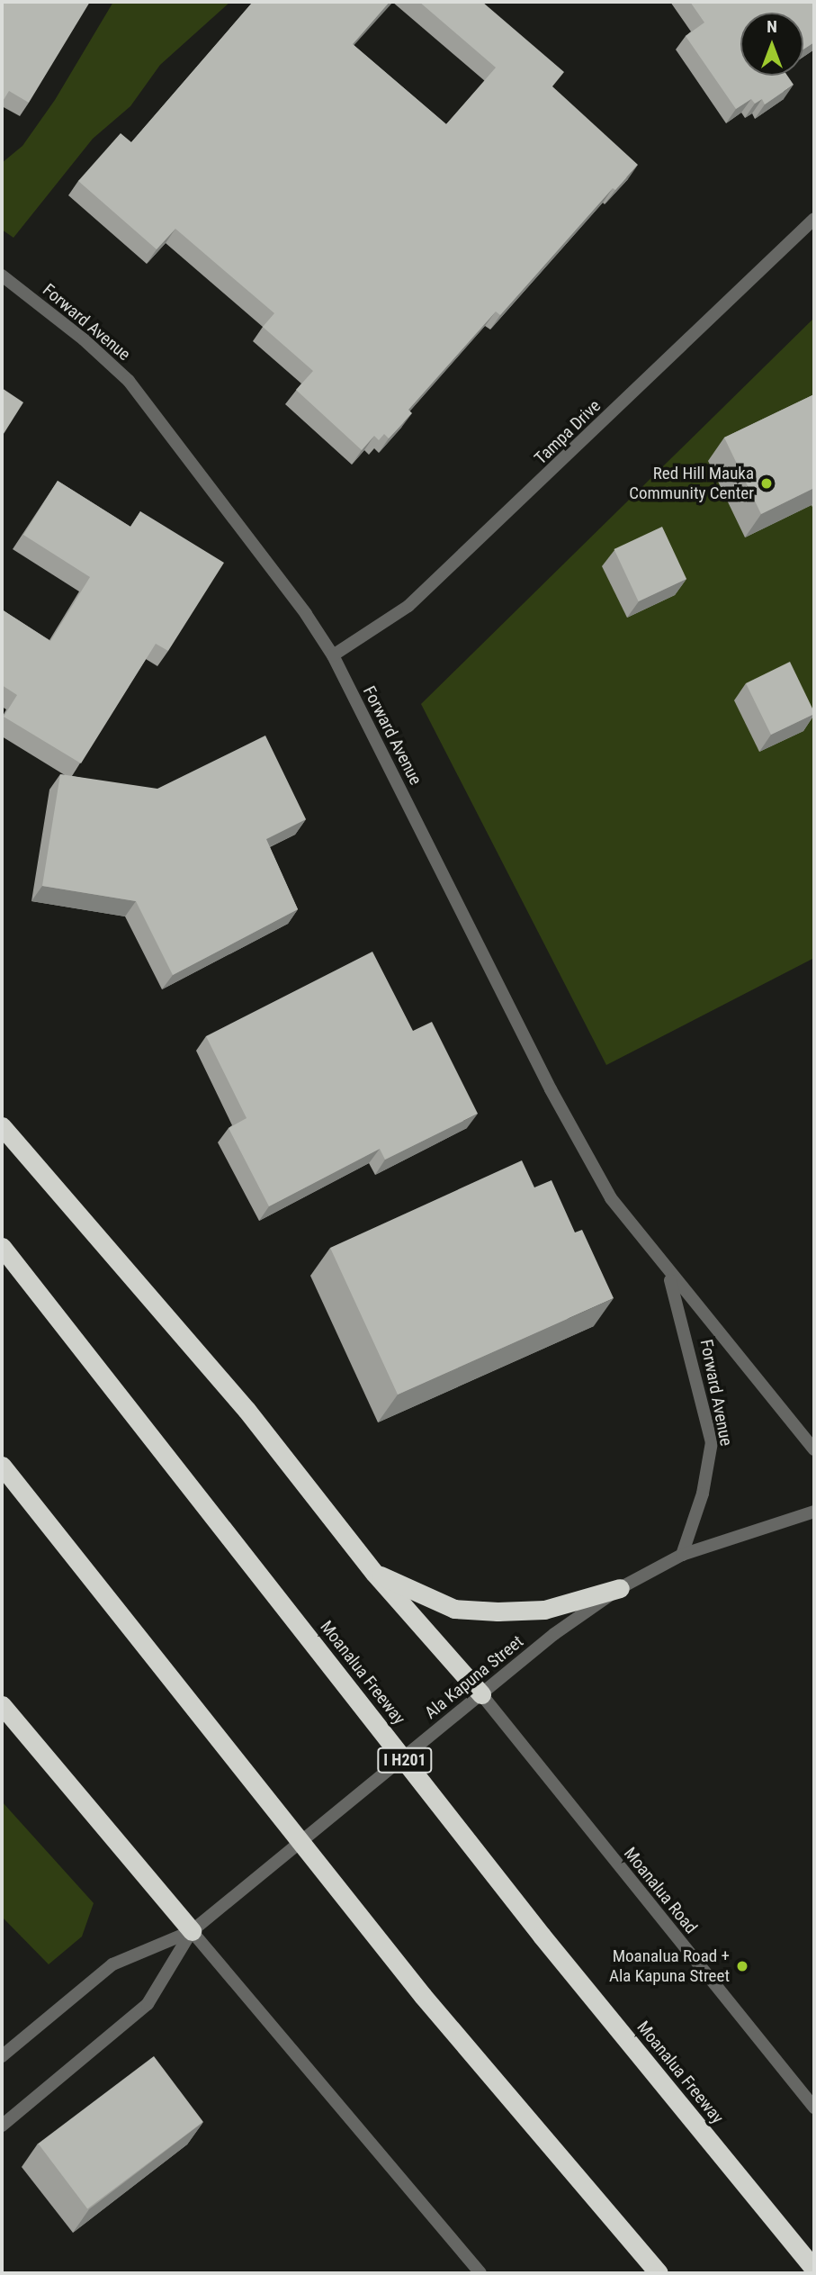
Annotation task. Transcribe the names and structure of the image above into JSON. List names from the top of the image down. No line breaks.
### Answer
{"streets":{"highway":["Moanalua Freeway","I H201"],"street":["Forward Avenue","Tampa Drive","Ala Kapuna Street","Moanalua Road"]},"crossings":[["Forward Avenue","Tampa Drive"],["Forward Avenue","Ala Kapuna Street"],["Ala Kapuna Street","Moanalua Road"]],"places":["Red Hill Mauka Community Center","Moanalua Road + Ala Kapuna Street"],"north":"top"}
